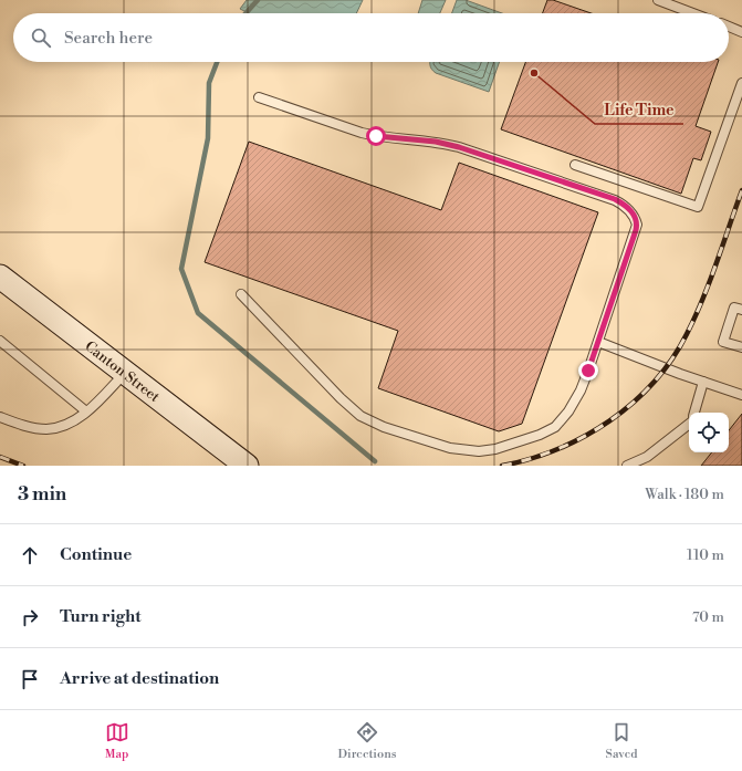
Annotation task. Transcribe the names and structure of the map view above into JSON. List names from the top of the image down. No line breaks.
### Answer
{"streets":{"main road":["Canton Street"]},"places":["Life Time"],"page":{"search":"Search here","heading":["3 min","Walk · 180 m"],"list":[["Continue","110 m"],["Turn right","70 m"],"Arrive at destination"],"nav":["Map","Directions","Saved"]}}
